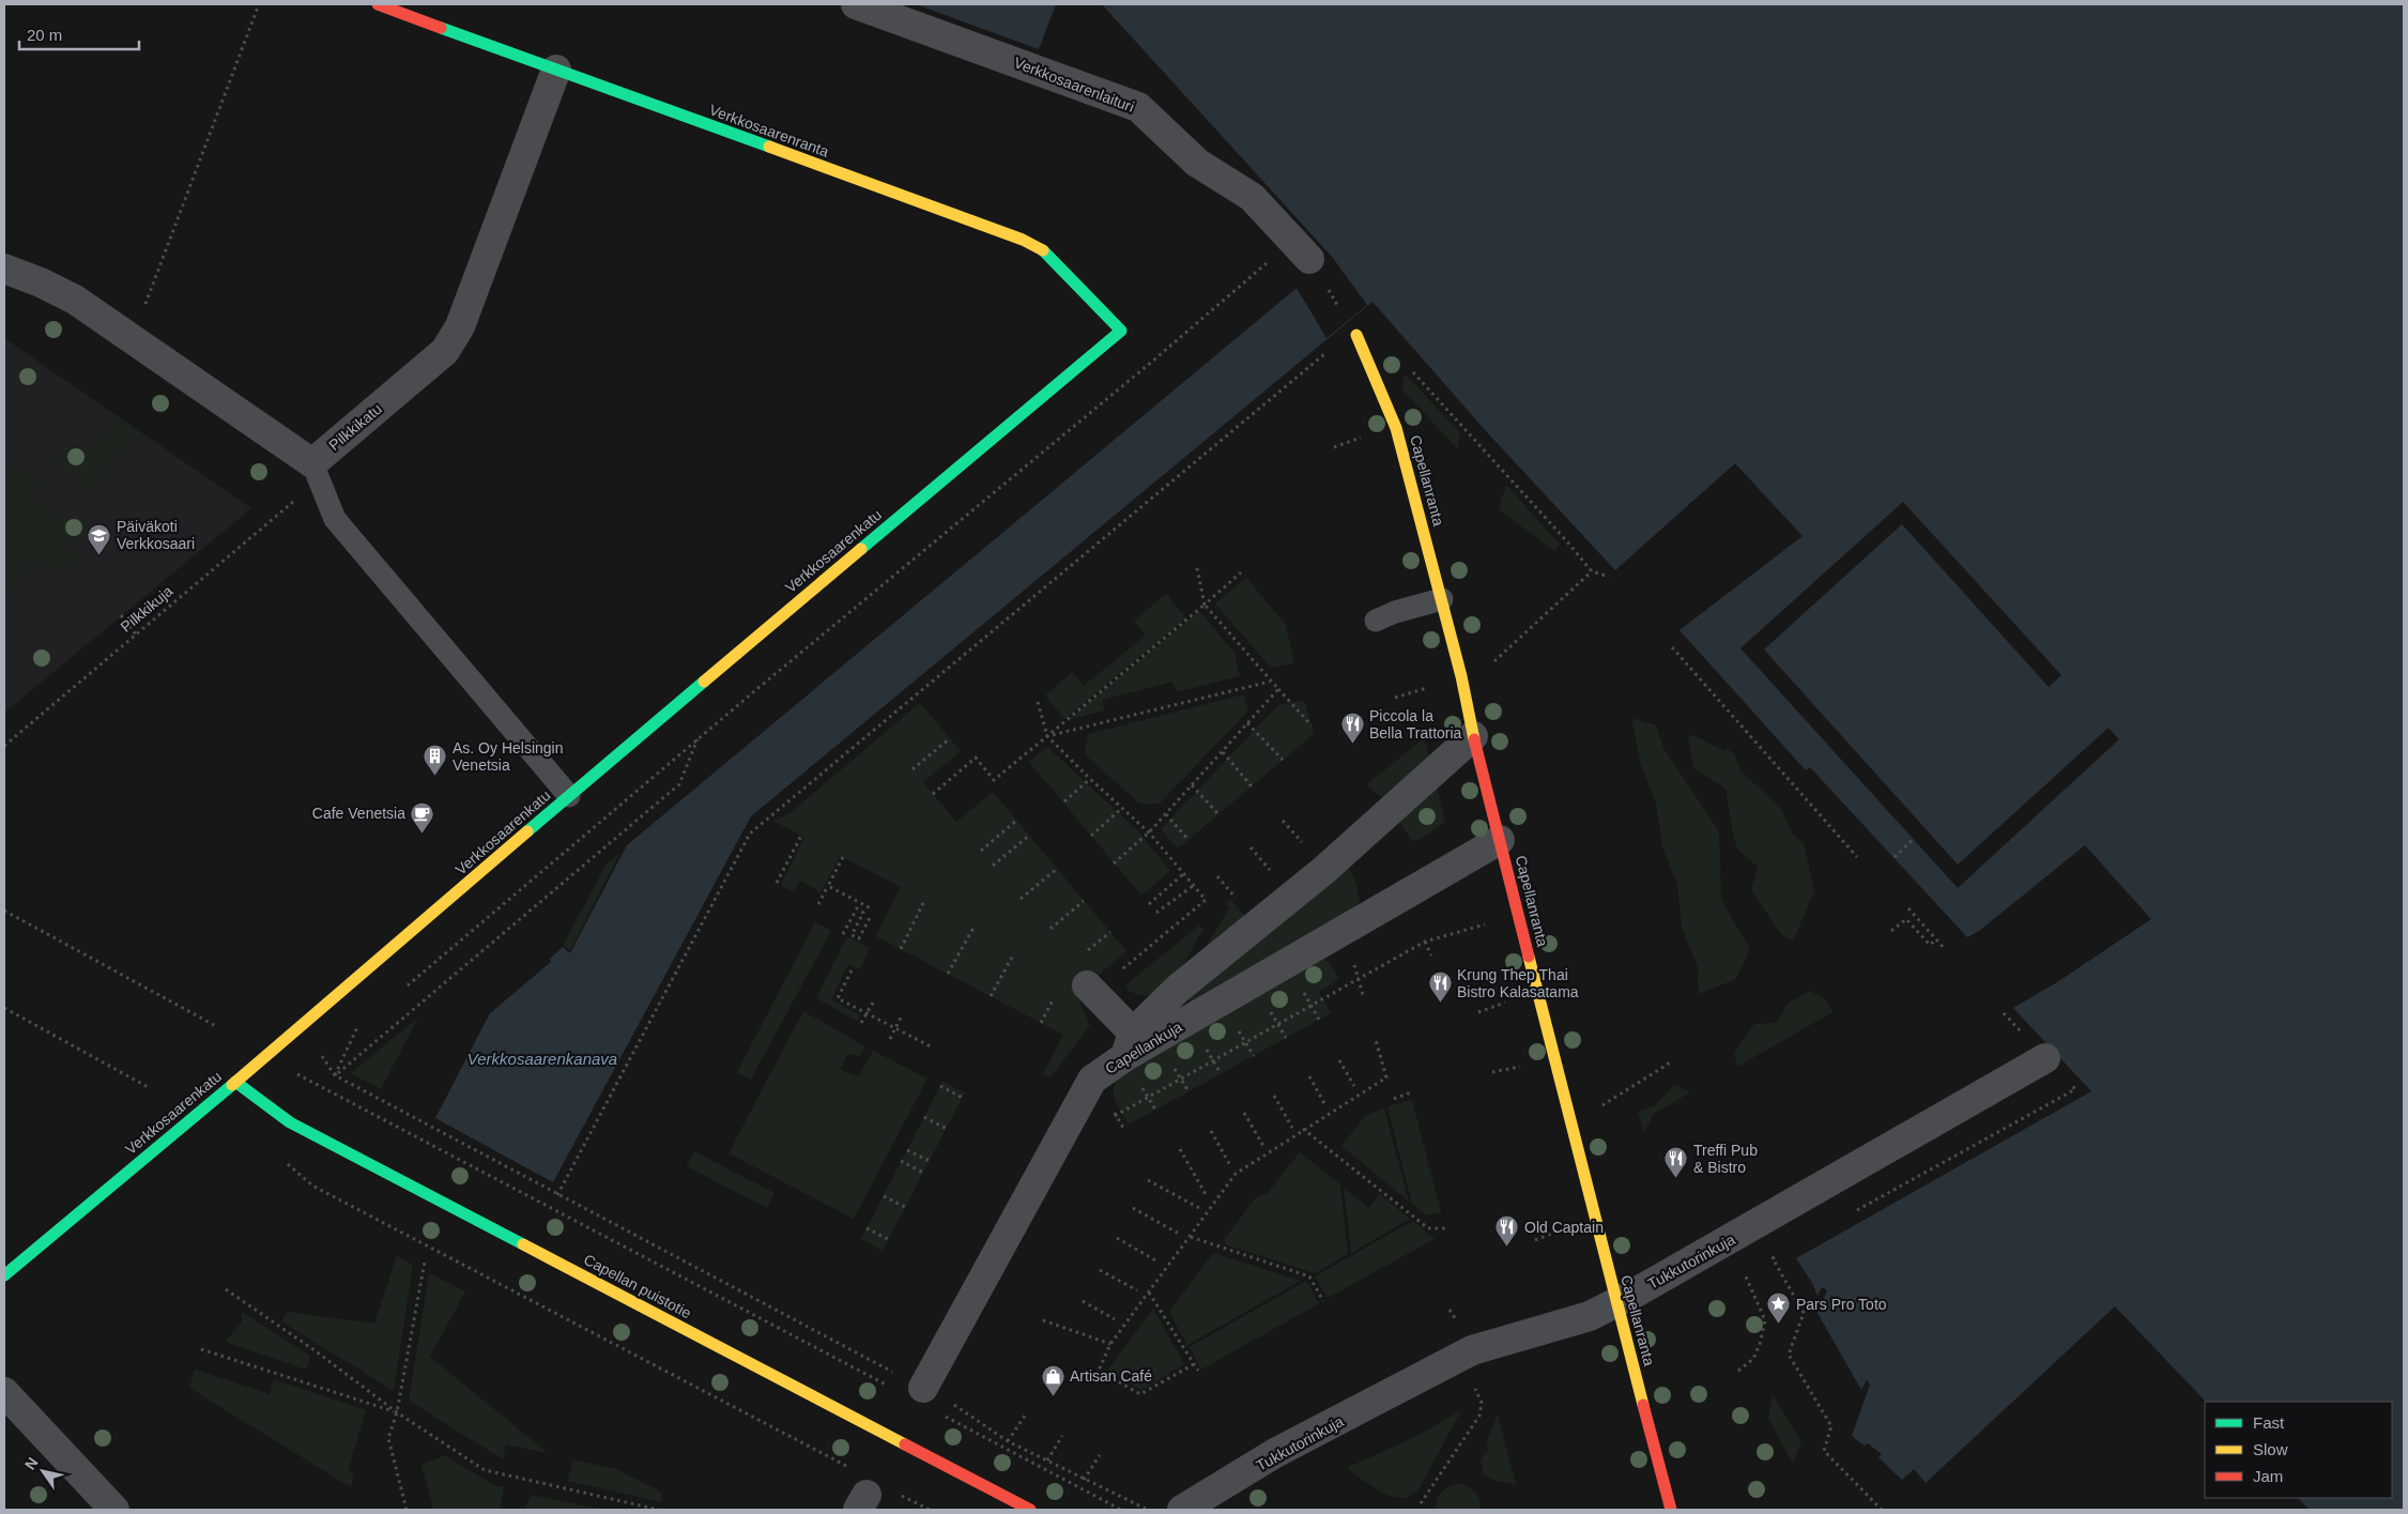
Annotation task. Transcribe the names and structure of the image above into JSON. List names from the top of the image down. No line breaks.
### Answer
{"streets":{"street":["Verkkosaarenlaituri","Verkkosaarenranta","Pilkkikatu","Capellanranta","Verkkosaarenkatu","Capellankuja","Tukkutorinkuja","Capellan puistotie"],"path":["Pilkkikuja"]},"crossings":[["Verkkosaarenranta","Pilkkikatu"],["Verkkosaarenranta","Verkkosaarenkatu"],["Capellanranta","Capellankuja"],["Capellanranta","Tukkutorinkuja"],["Verkkosaarenkatu","Capellan puistotie"]],"water":["Verkkosaarenkanava"],"places":{"school or university":["Päiväkoti Verkkosaari"],"restaurant":["Piccola la Bella Trattoria","Krung Thep Thai Bistro Kalasatama","Treffi Pub & Bistro","Old Captain"],"building":["As. Oy Helsingin Venetsia"],"cafe":["Cafe Venetsia"],"place":["Pars Pro Toto"],"shop":["Artisan Café"]},"legend":["Fast","Slow","Jam"],"scale_bar":"20 m","north":"top left"}
